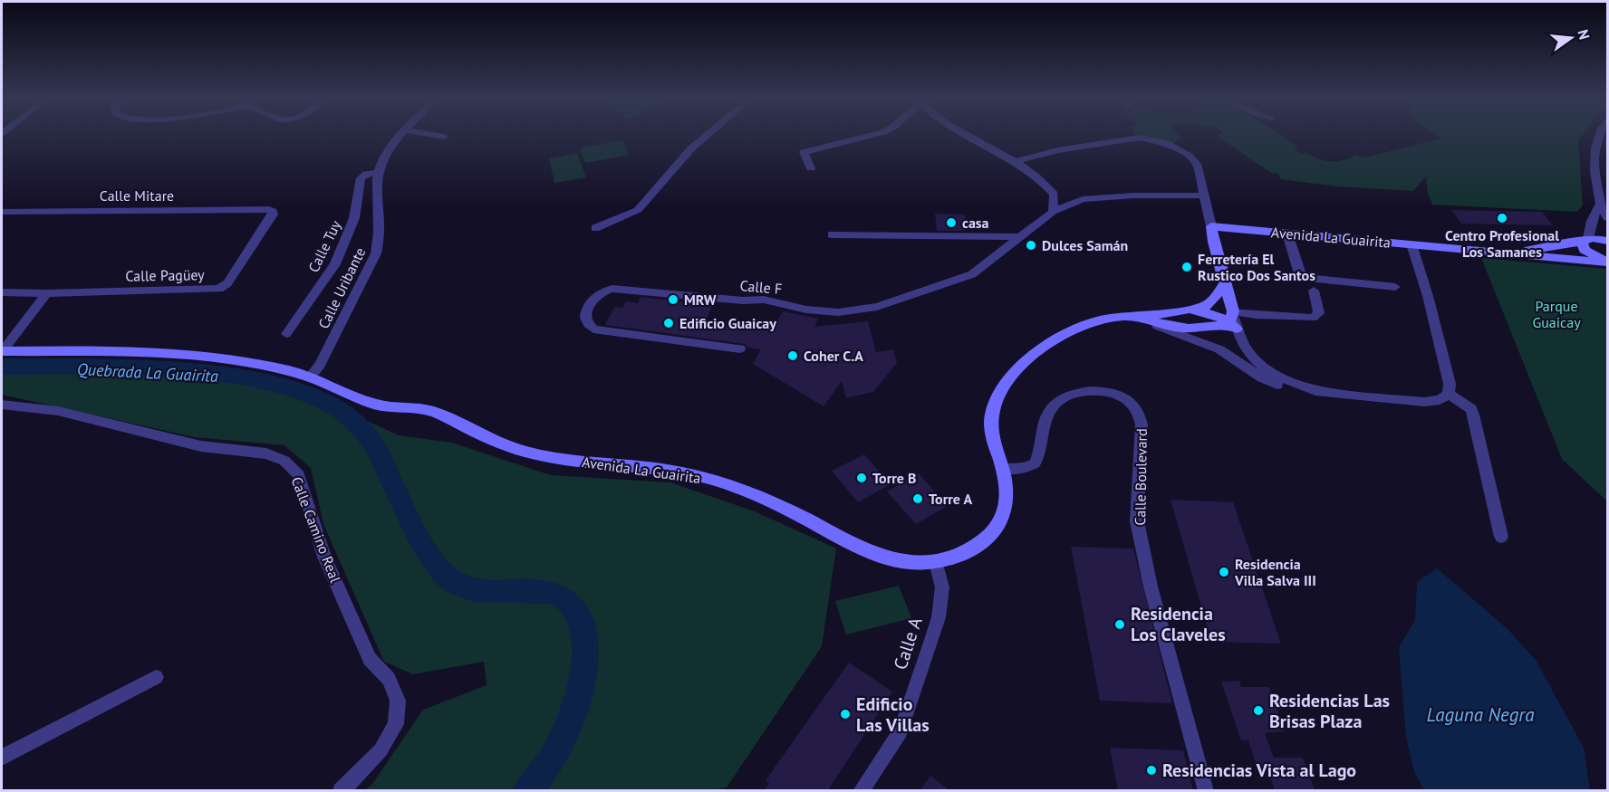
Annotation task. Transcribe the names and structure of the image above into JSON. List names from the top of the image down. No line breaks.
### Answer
{"streets":{"street":["Calle Mitare","Avenida La Guairita","Calle Tuy","Calle Pagüey","Calle F","Calle Uribante","Calle Boulevard","Calle Camino Real","Calle A"]},"crossings":[["Calle Mitare","Calle Pagüey"],["Avenida La Guairita","Calle Uribante"],["Avenida La Guairita","Calle Boulevard"],["Avenida La Guairita","Calle A"],["Calle Tuy","Calle Uribante"]],"water":["Quebrada La Guairita","Laguna Negra"],"parks":["Parque Guaicay"],"places":["Centro Profesional Los Samanes","casa","Dulces Samán","Ferretería El Rustico Dos Santos","MRW","Edificio Guaicay","Coher C.A","Torre B","Torre A","Residencia Villa Salva III","Residencia Los Claveles","Residencias Las Brisas Plaza","Edificio Las Villas","Residencias Vista al Lago"],"north":"right"}
